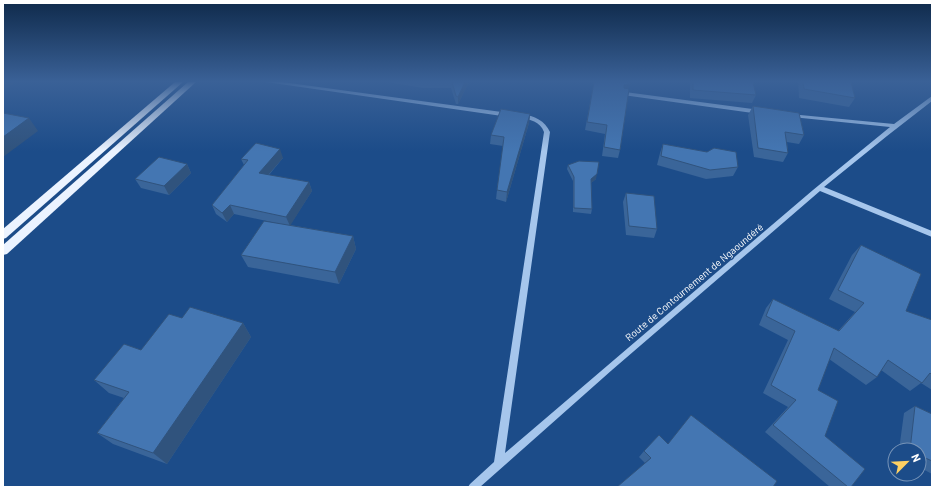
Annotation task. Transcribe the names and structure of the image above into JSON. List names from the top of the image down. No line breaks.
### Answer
{"streets":{"street":["Route de Contournement de Ngaoundéré"]},"north":"top right"}
